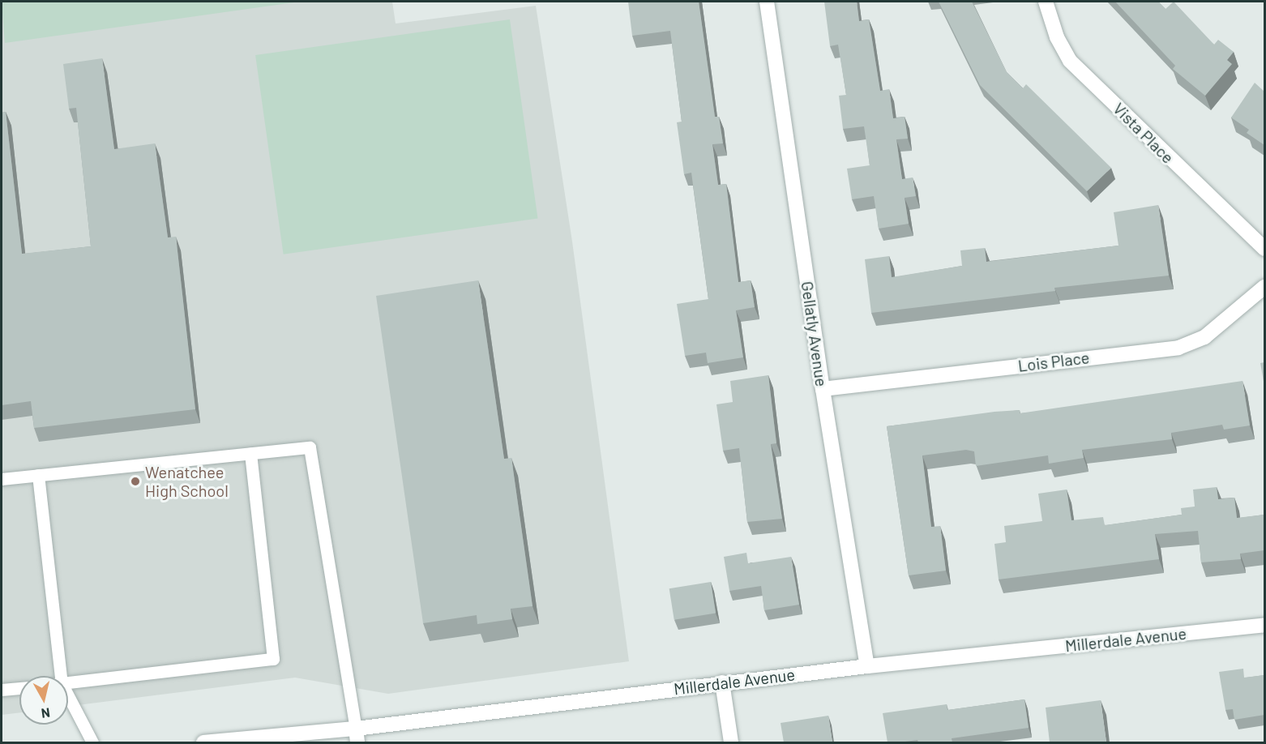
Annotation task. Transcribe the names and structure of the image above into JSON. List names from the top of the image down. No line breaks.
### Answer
{"streets":{"street":["Vista Place","Gellatly Avenue","Lois Place","Millerdale Avenue"]},"crossings":[["Gellatly Avenue","Lois Place"],["Gellatly Avenue","Millerdale Avenue"]],"places":["Wenatchee High School"],"north":"bottom"}
